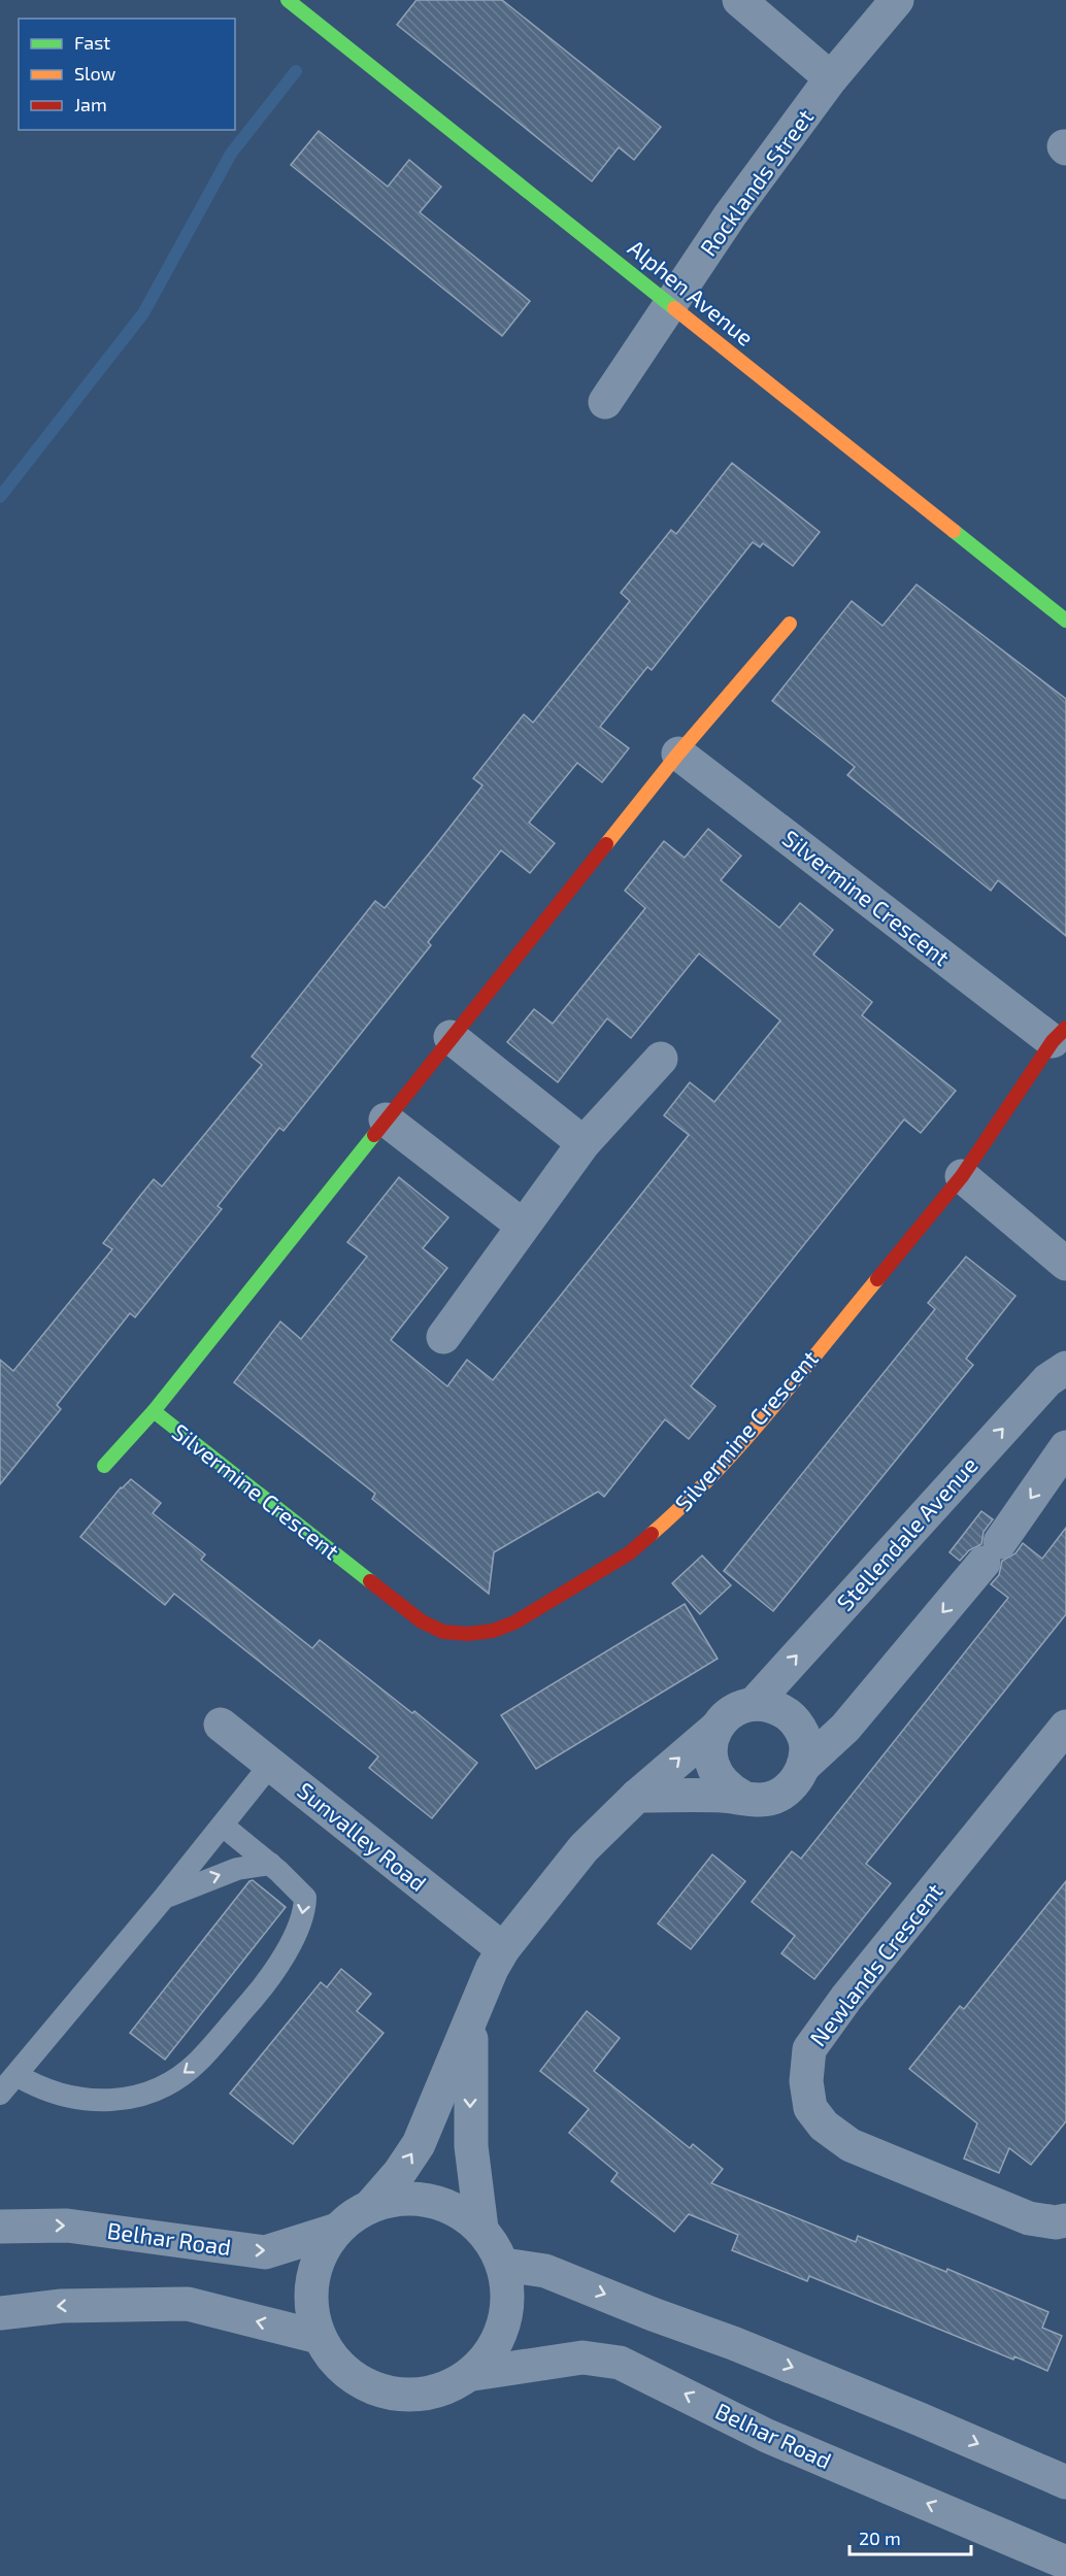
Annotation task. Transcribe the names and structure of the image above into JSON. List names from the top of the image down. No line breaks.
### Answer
{"streets":{"street":["Rocklands Street","Alphen Avenue","Silvermine Crescent","Stellendale Avenue","Sunvalley Road","Newlands Crescent","Belhar Road"]},"crossings":[["Rocklands Street","Alphen Avenue"]],"legend":["Fast","Slow","Jam"],"scale_bar":"20 m"}
